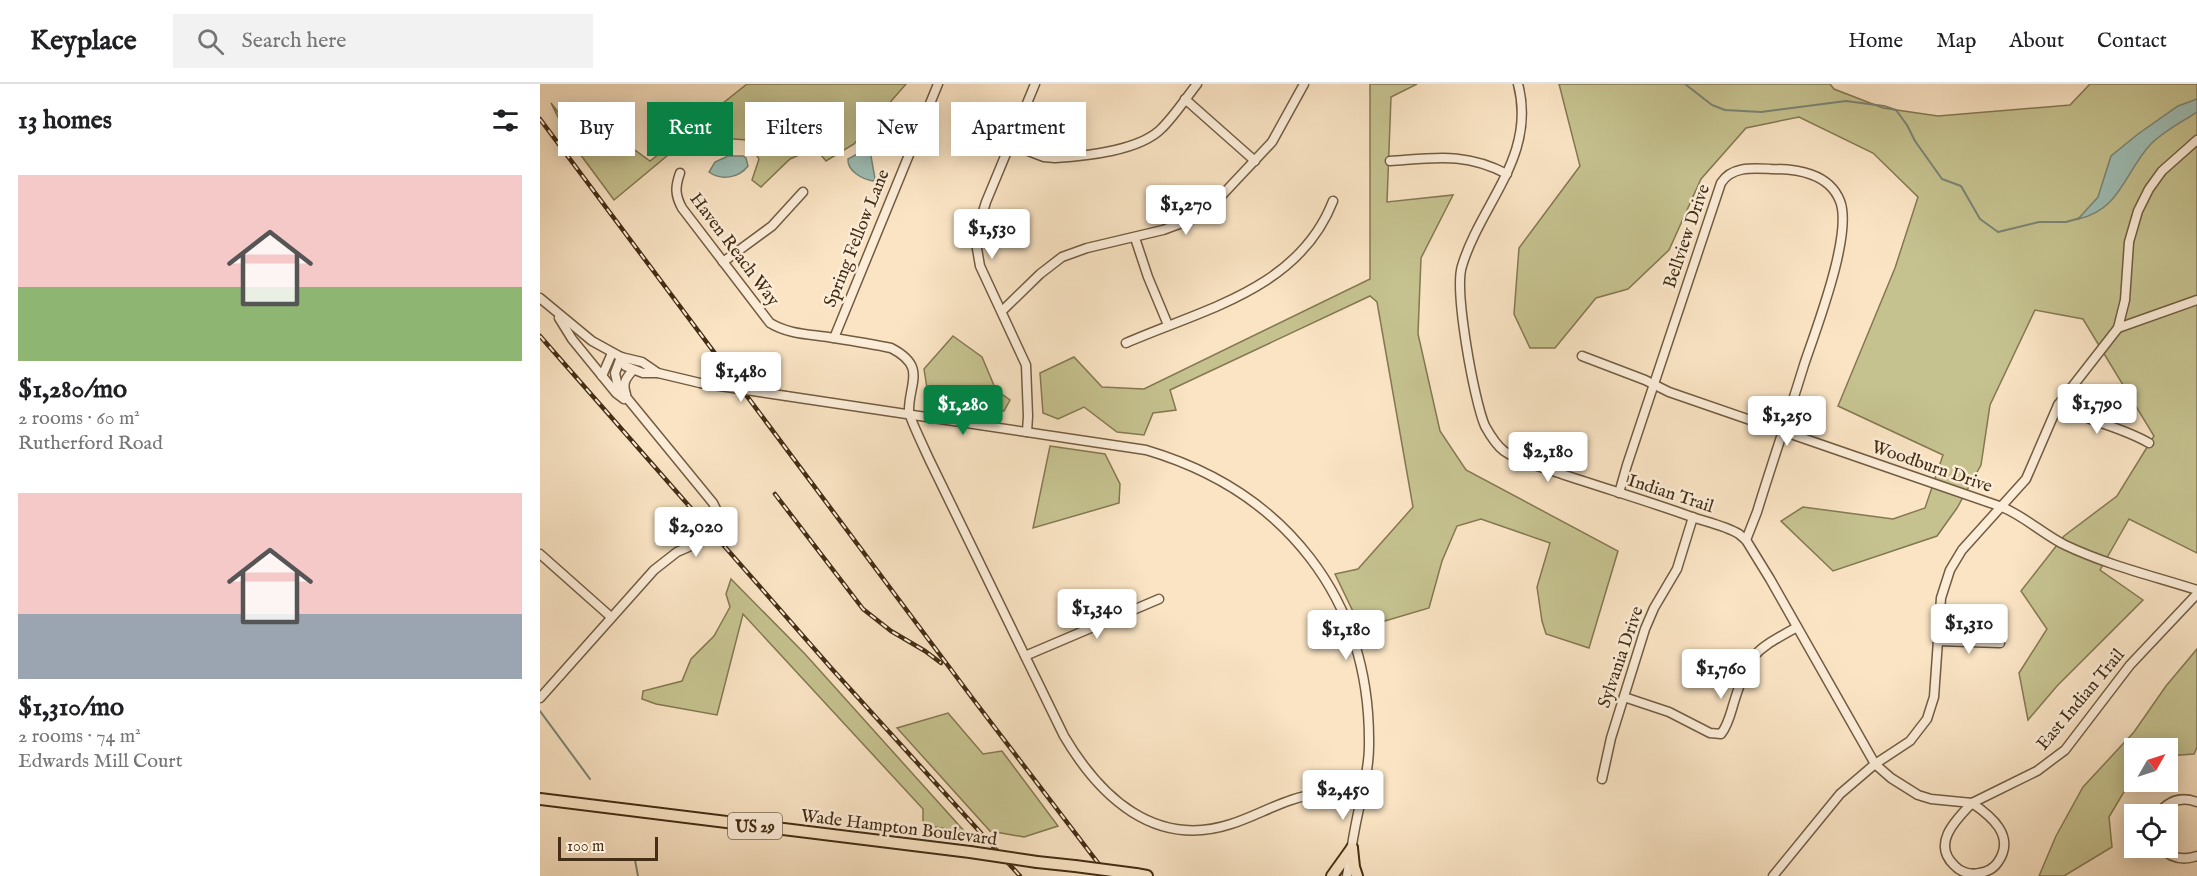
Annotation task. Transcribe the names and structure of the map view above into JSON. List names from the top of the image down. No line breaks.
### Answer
{"streets":{"main road":["US 29","Wade Hampton Boulevard"],"street":["Bellview Drive","Spring Fellow Lane","Haven Reach Way","Woodburn Drive","Indian Trail","Sylvania Drive","East Indian Trail"]},"crossings":[["Bellview Drive","Woodburn Drive"],["Bellview Drive","Indian Trail"],["Spring Fellow Lane","Haven Reach Way"],["Woodburn Drive","East Indian Trail"],["Indian Trail","Sylvania Drive"]],"scale_bar":"100 m","north":"top right","page":{"header":"Keyplace","search":"Search here","nav":["Home","Map","About","Contact"],"heading":"13 homes","chip":["Buy","Rent","Filters","New","Apartment"],"list":[{"name":"$1,280/mo","note":"2 rooms · 60 m² · Rutherford Road"},{"name":"$1,310/mo","note":"2 rooms · 74 m² · Edwards Mill Court"}],"price":["$1,270","$1,530","$1,480","$1,790","$1,280","$1,250","$2,180","$2,020","$1,340","$1,310","$1,180","$1,760","$2,450"],"scale":"100 m"}}
